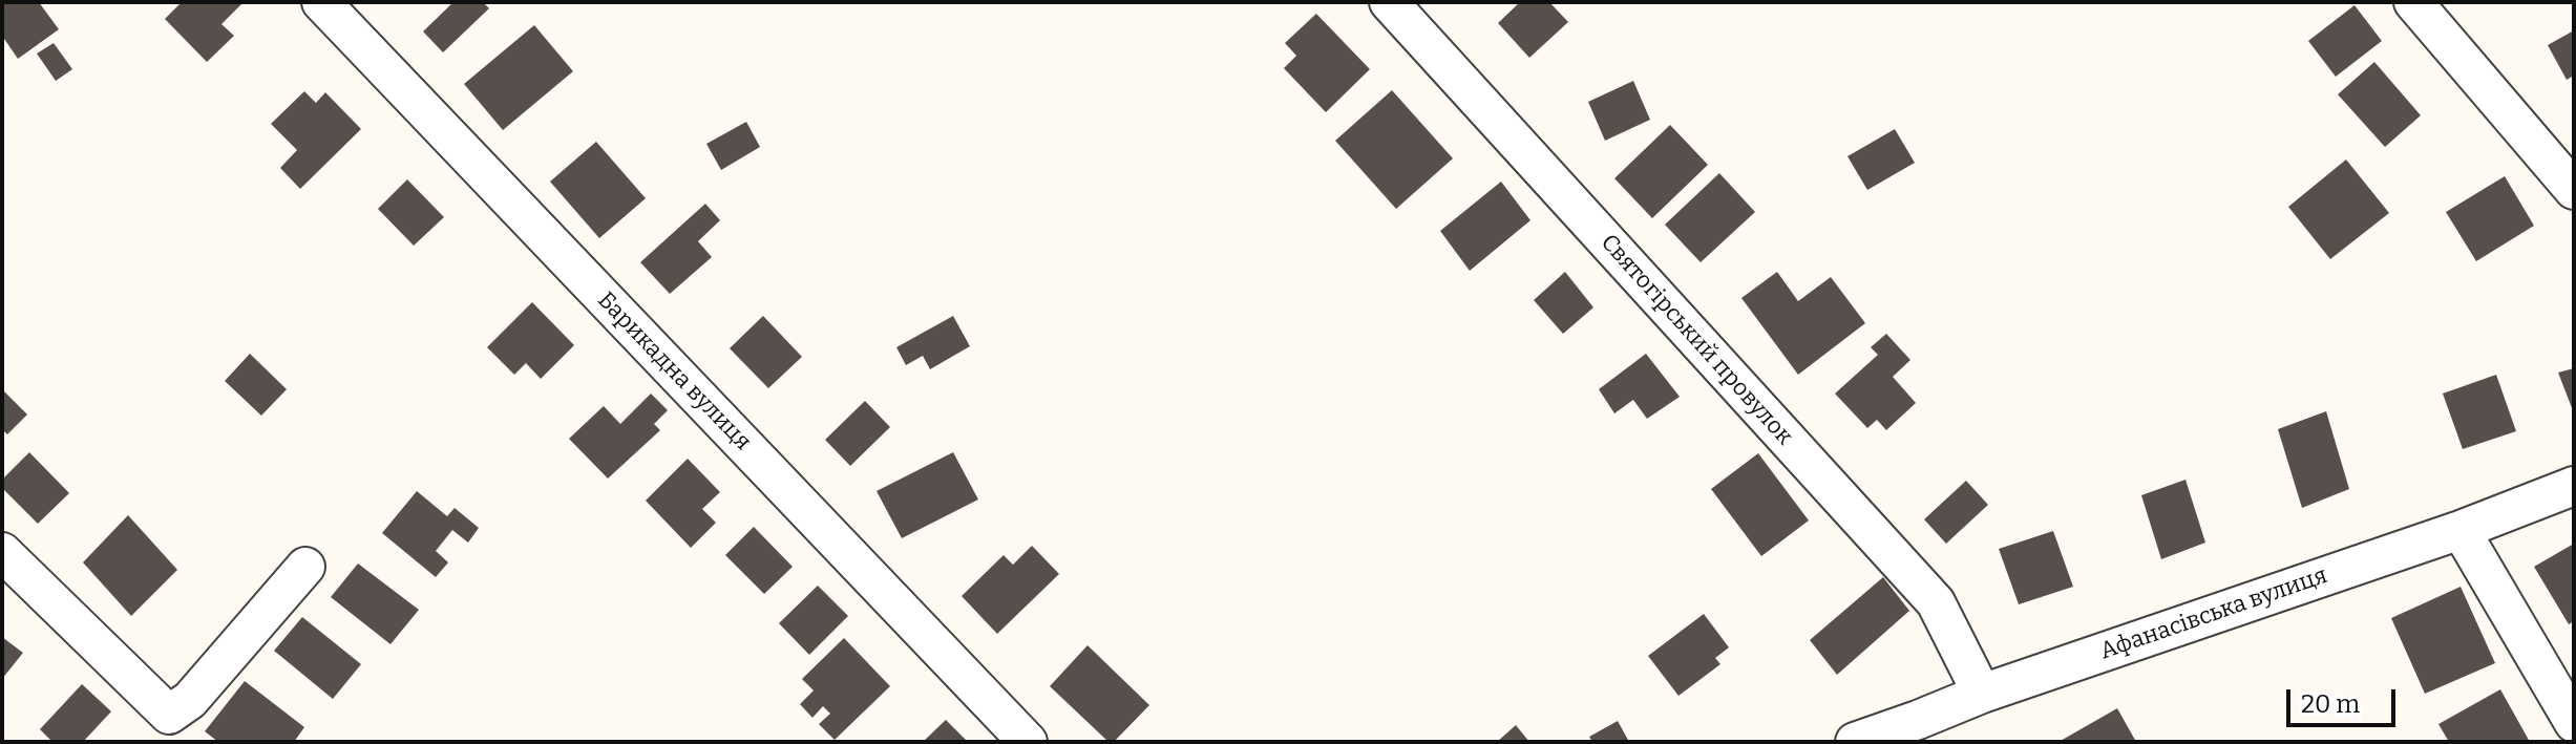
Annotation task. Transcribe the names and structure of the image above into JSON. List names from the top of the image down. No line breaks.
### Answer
{"streets":{"street":["Святогірський провулок","Барикадна вулиця","Афанасівська вулиця"]},"crossings":[["Святогірський провулок","Афанасівська вулиця"]],"scale_bar":"20 m"}
